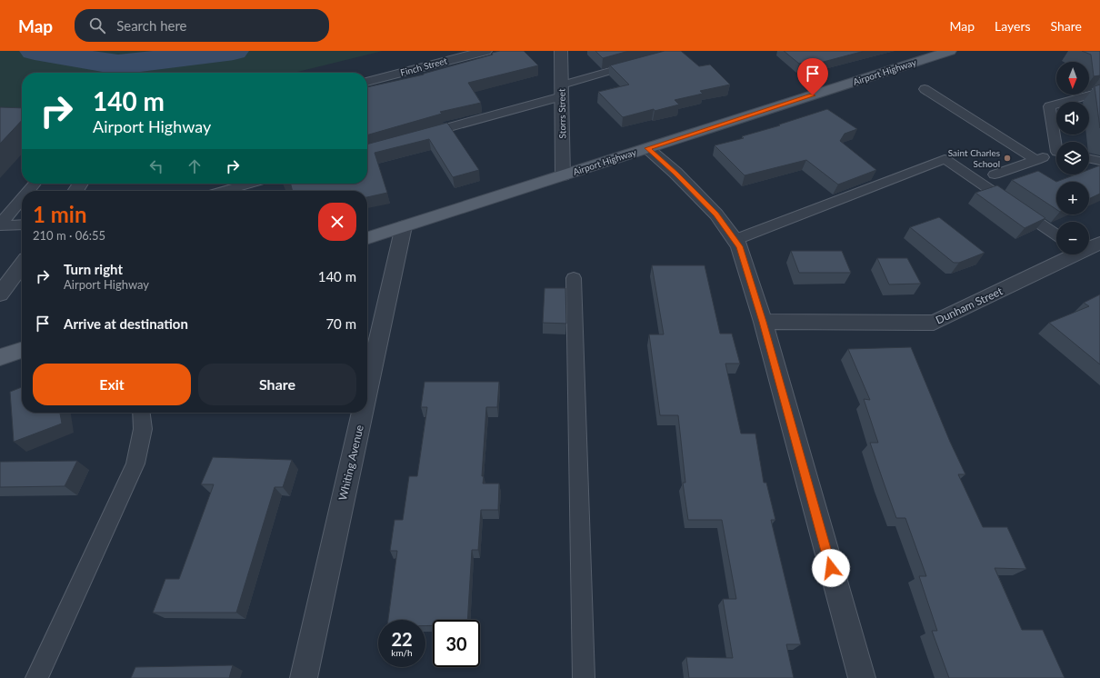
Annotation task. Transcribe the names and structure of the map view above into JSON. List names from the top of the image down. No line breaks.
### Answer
{"streets":{"main road":["Airport Highway"],"street":["Finch Street","Storrs Street","Dunham Street","Whiting Avenue"]},"crossings":[["Airport Highway","Storrs Street"],["Airport Highway","Whiting Avenue"]],"places":["Saint Charles School"],"north":"bottom","page":{"header":"Map","search":"Search here","nav":["Map","Layers","Share"],"map_buttons":["+","−"],"turn":["140 m","Airport Highway"],"heading":["1 min","210 m · 06:55"],"list":[{"name":"Turn right","note":"Airport Highway","value":"140 m"},{"name":"Arrive at destination","value":"70 m"}],"buttons":["Exit","Share"],"speed":"22 km/h","limit":"30"}}
